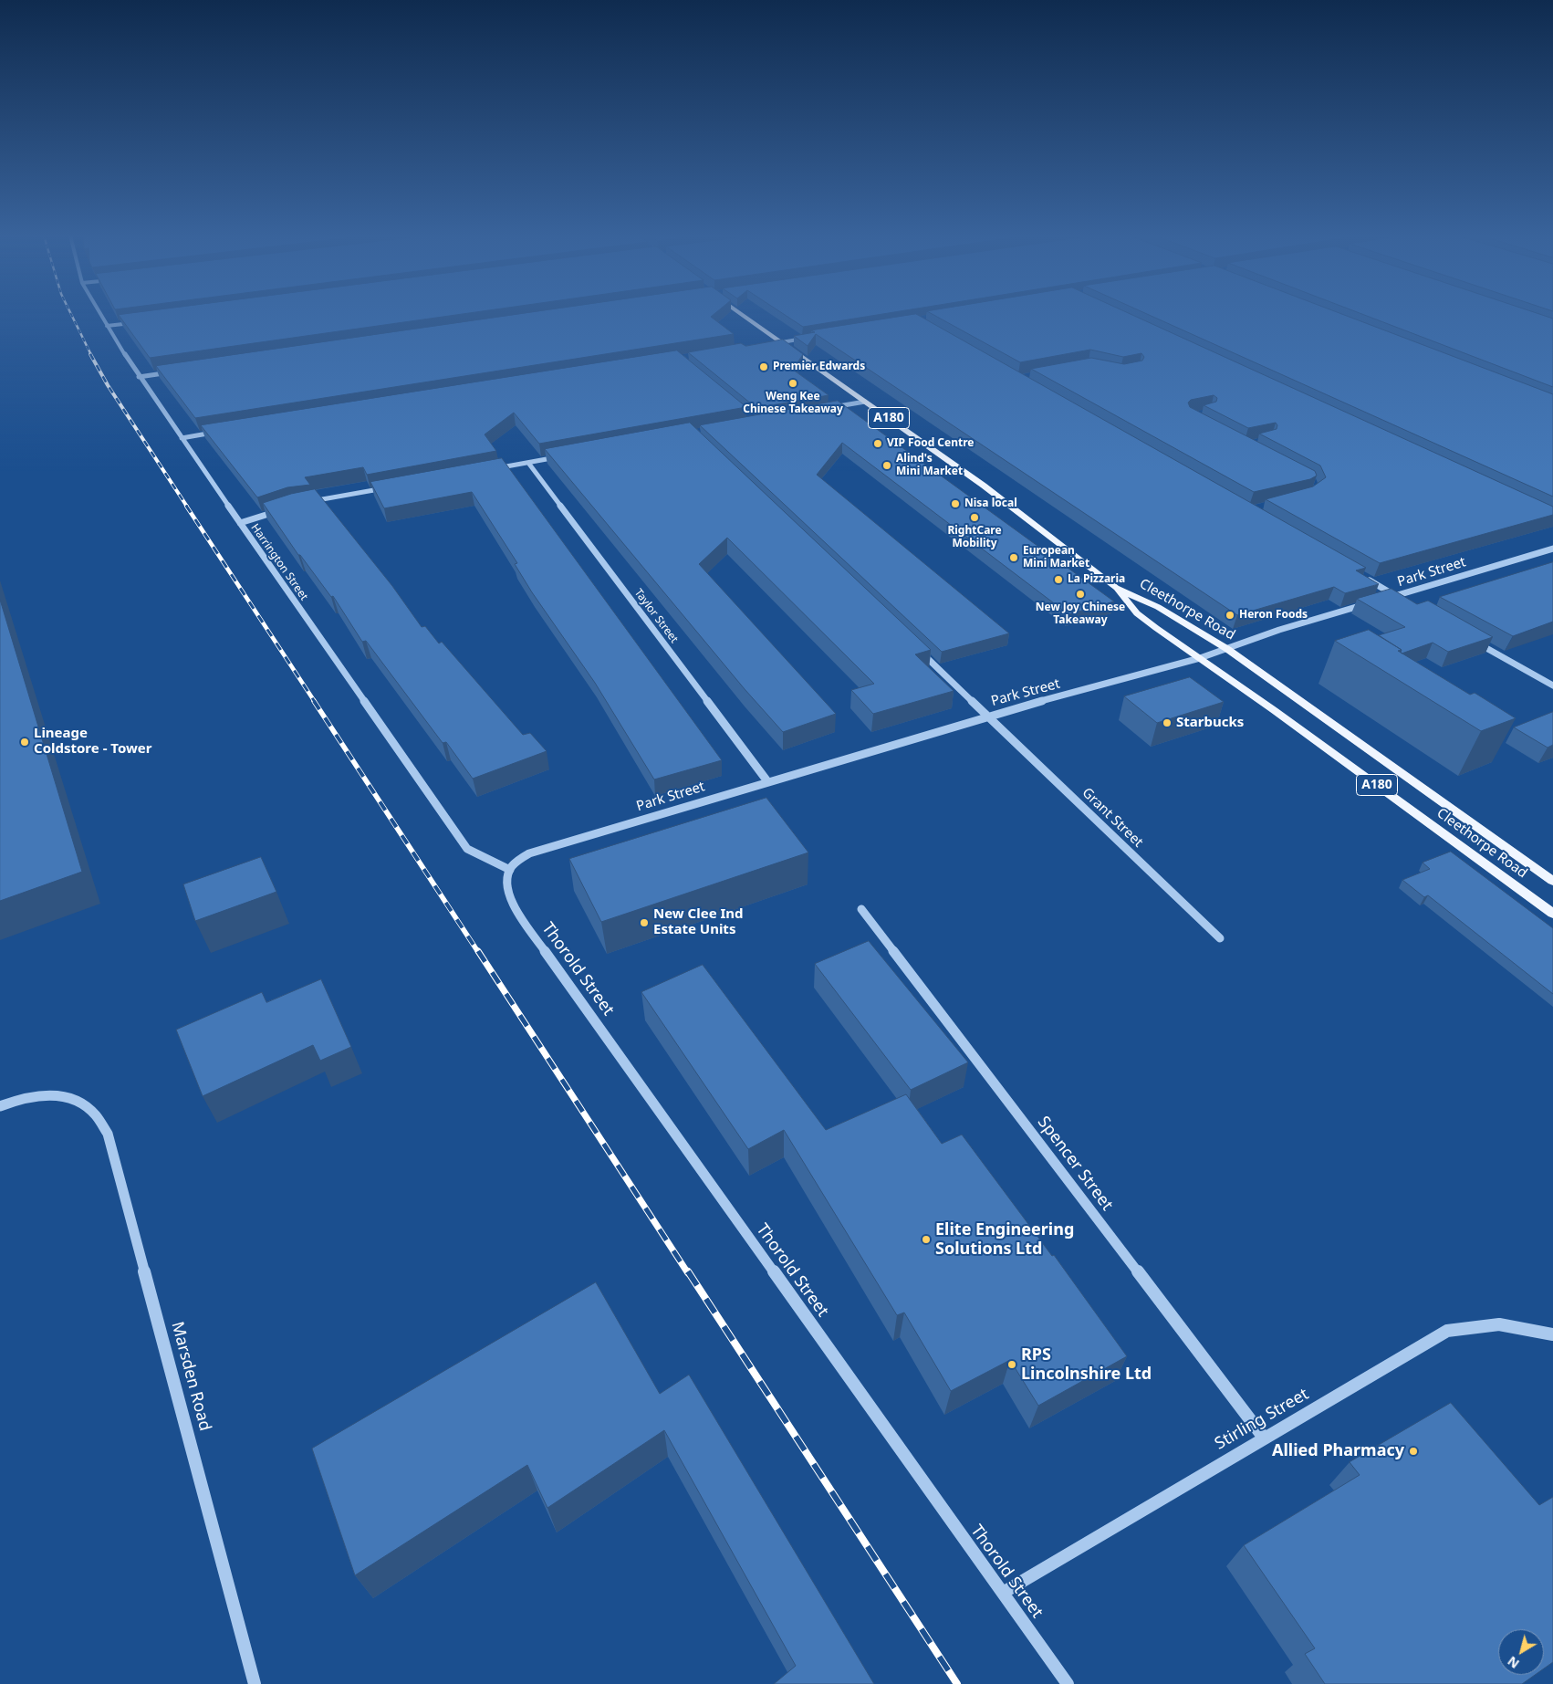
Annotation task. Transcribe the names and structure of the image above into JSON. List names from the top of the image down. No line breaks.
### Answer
{"streets":{"main road":["A180","Cleethorpe Road"],"street":["Harrington Street","Park Street","Taylor Street","Grant Street","Thorold Street","Spencer Street","Marsden Road","Stirling Street"]},"crossings":[["A180","Cleethorpe Road"],["Harrington Street","Park Street"],["Harrington Street","Thorold Street"],["Park Street","Cleethorpe Road"],["Park Street","Taylor Street"],["Park Street","Grant Street"],["Park Street","Thorold Street"],["Thorold Street","Stirling Street"],["Spencer Street","Stirling Street"]],"places":["Premier Edwards","Weng Kee Chinese Takeaway","VIP Food Centre","Alind's Mini Market","Nisa local","RightCare Mobility","European Mini Market","La Pizzaria","New Joy Chinese Takeaway","Heron Foods","Starbucks","Lineage Coldstore - Tower","New Clee Ind Estate Units","Elite Engineering Solutions Ltd","RPS Lincolnshire Ltd","Allied Pharmacy"],"north":"bottom left"}
